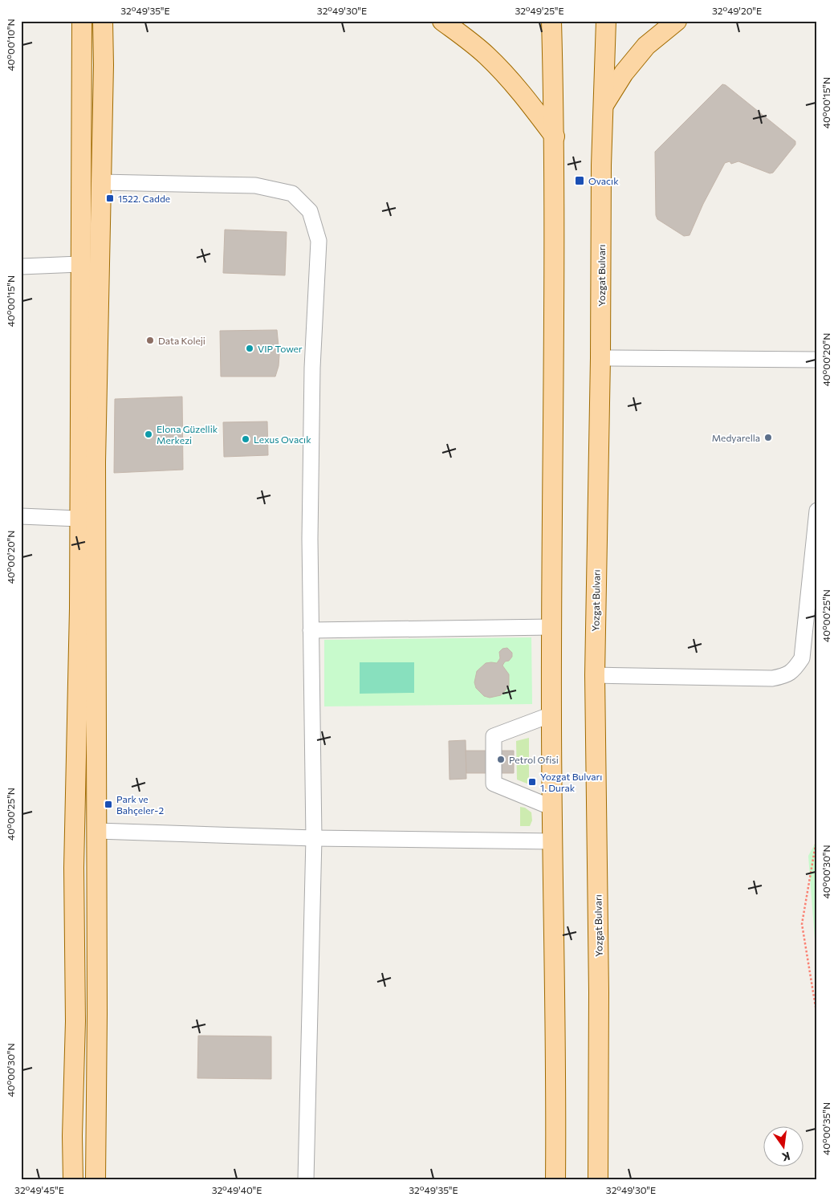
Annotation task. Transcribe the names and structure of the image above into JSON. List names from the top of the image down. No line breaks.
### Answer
{"streets":{"main road":["Yozgat Bulvarı"]},"places":{"transit":["Ovacık","1522. Cadde","Yozgat Bulvarı 1. Durak","Park ve Bahçeler-2"],"other":["Data Koleji","VIP Tower","Elona Güzellik Merkezi","Medyarella","Lexus Ovacık","Petrol Ofisi"]},"north":"bottom","coordinates":["32°49'35\"E","32°49'30\"E","32°49'25\"E","32°49'20\"E","40°00'10\"N","40°00'15\"N","40°00'20\"N","40°00'25\"N","40°00'30\"N","40°00'35\"N","32°49'45\"E","32°49'40\"E"]}
